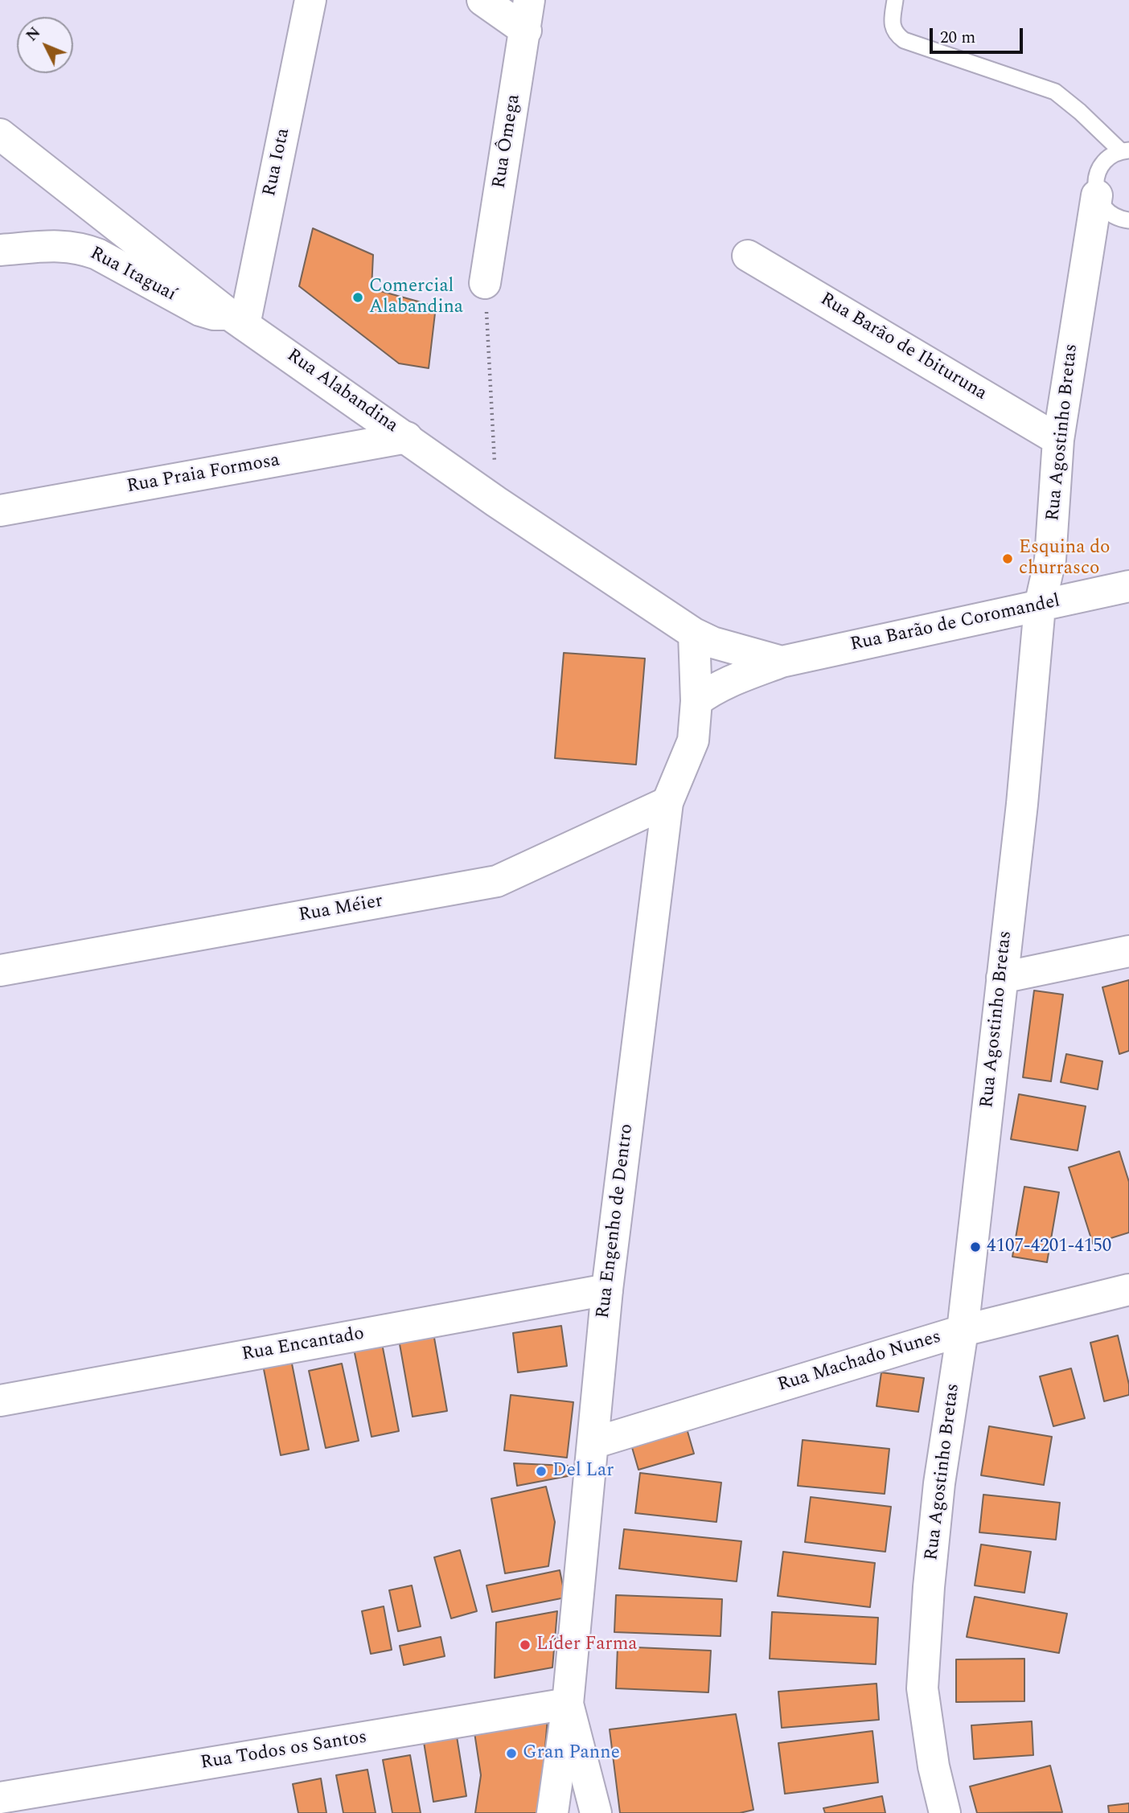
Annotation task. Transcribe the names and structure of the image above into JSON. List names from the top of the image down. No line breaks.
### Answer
{"streets":{"street":["Rua Ômega","Rua Iota","Rua Itaguaí","Rua Barão de Ibituruna","Rua Alabandina","Rua Agostinho Bretas","Rua Praia Formosa","Rua Barão de Coromandel","Rua Méier","Rua Engenho de Dentro","Rua Encantado","Rua Machado Nunes","Rua Todos os Santos"]},"crossings":[["Rua Iota","Rua Itaguaí"],["Rua Iota","Rua Alabandina"],["Rua Itaguaí","Rua Alabandina"],["Rua Barão de Ibituruna","Rua Agostinho Bretas"],["Rua Alabandina","Rua Praia Formosa"],["Rua Alabandina","Rua Barão de Coromandel"],["Rua Alabandina","Rua Engenho de Dentro"],["Rua Agostinho Bretas","Rua Barão de Coromandel"],["Rua Agostinho Bretas","Rua Machado Nunes"],["Rua Barão de Coromandel","Rua Engenho de Dentro"],["Rua Méier","Rua Engenho de Dentro"],["Rua Engenho de Dentro","Rua Encantado"],["Rua Engenho de Dentro","Rua Machado Nunes"],["Rua Engenho de Dentro","Rua Todos os Santos"]],"places":["Comercial Alabandina","Esquina do churrasco","4107-4201-4150","Del Lar","Líder Farma","Gran Panne"],"scale_bar":"20 m","north":"top left"}
